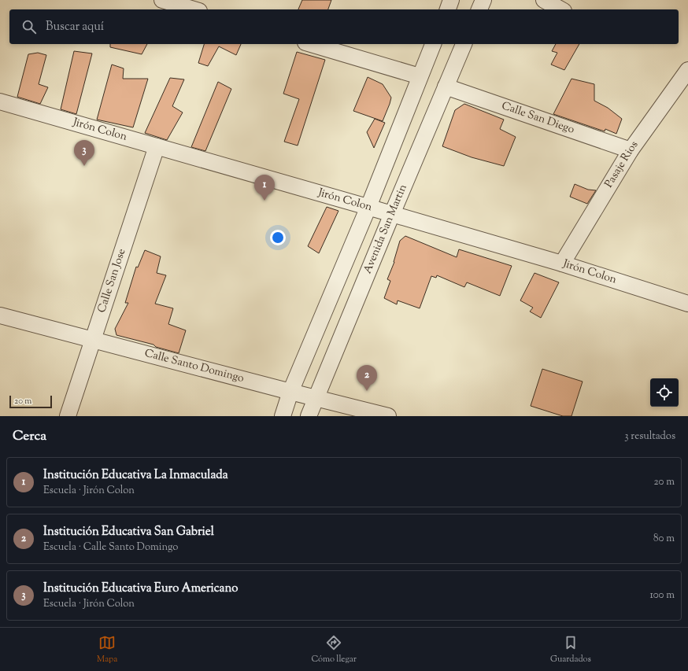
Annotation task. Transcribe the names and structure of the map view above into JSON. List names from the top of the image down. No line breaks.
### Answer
{"streets":{"street":["Calle San Diego","Jirón Colon","Pasaje Rios","Avenida San Martin","Calle San Jose","Calle Santo Domingo"]},"crossings":[["Calle San Diego","Pasaje Rios"],["Calle San Diego","Avenida San Martin"],["Jirón Colon","Pasaje Rios"],["Jirón Colon","Avenida San Martin"],["Jirón Colon","Calle San Jose"],["Avenida San Martin","Calle Santo Domingo"],["Calle San Jose","Calle Santo Domingo"]],"scale_bar":"20 m","page":{"search":"Buscar aquí","pins":["3","1","2"],"scale":"20 m","heading":["Cerca","3 resultados"],"list":[{"mark":"1","name":"Institución Educativa La Inmaculada","note":"Escuela · Jirón Colon","value":"20 m"},{"mark":"2","name":"Institución Educativa San Gabriel","note":"Escuela · Calle Santo Domingo","value":"80 m"},{"mark":"3","name":"Institución Educativa Euro Americano","note":"Escuela · Jirón Colon","value":"100 m"}],"nav":["Mapa","Cómo llegar","Guardados"]}}
